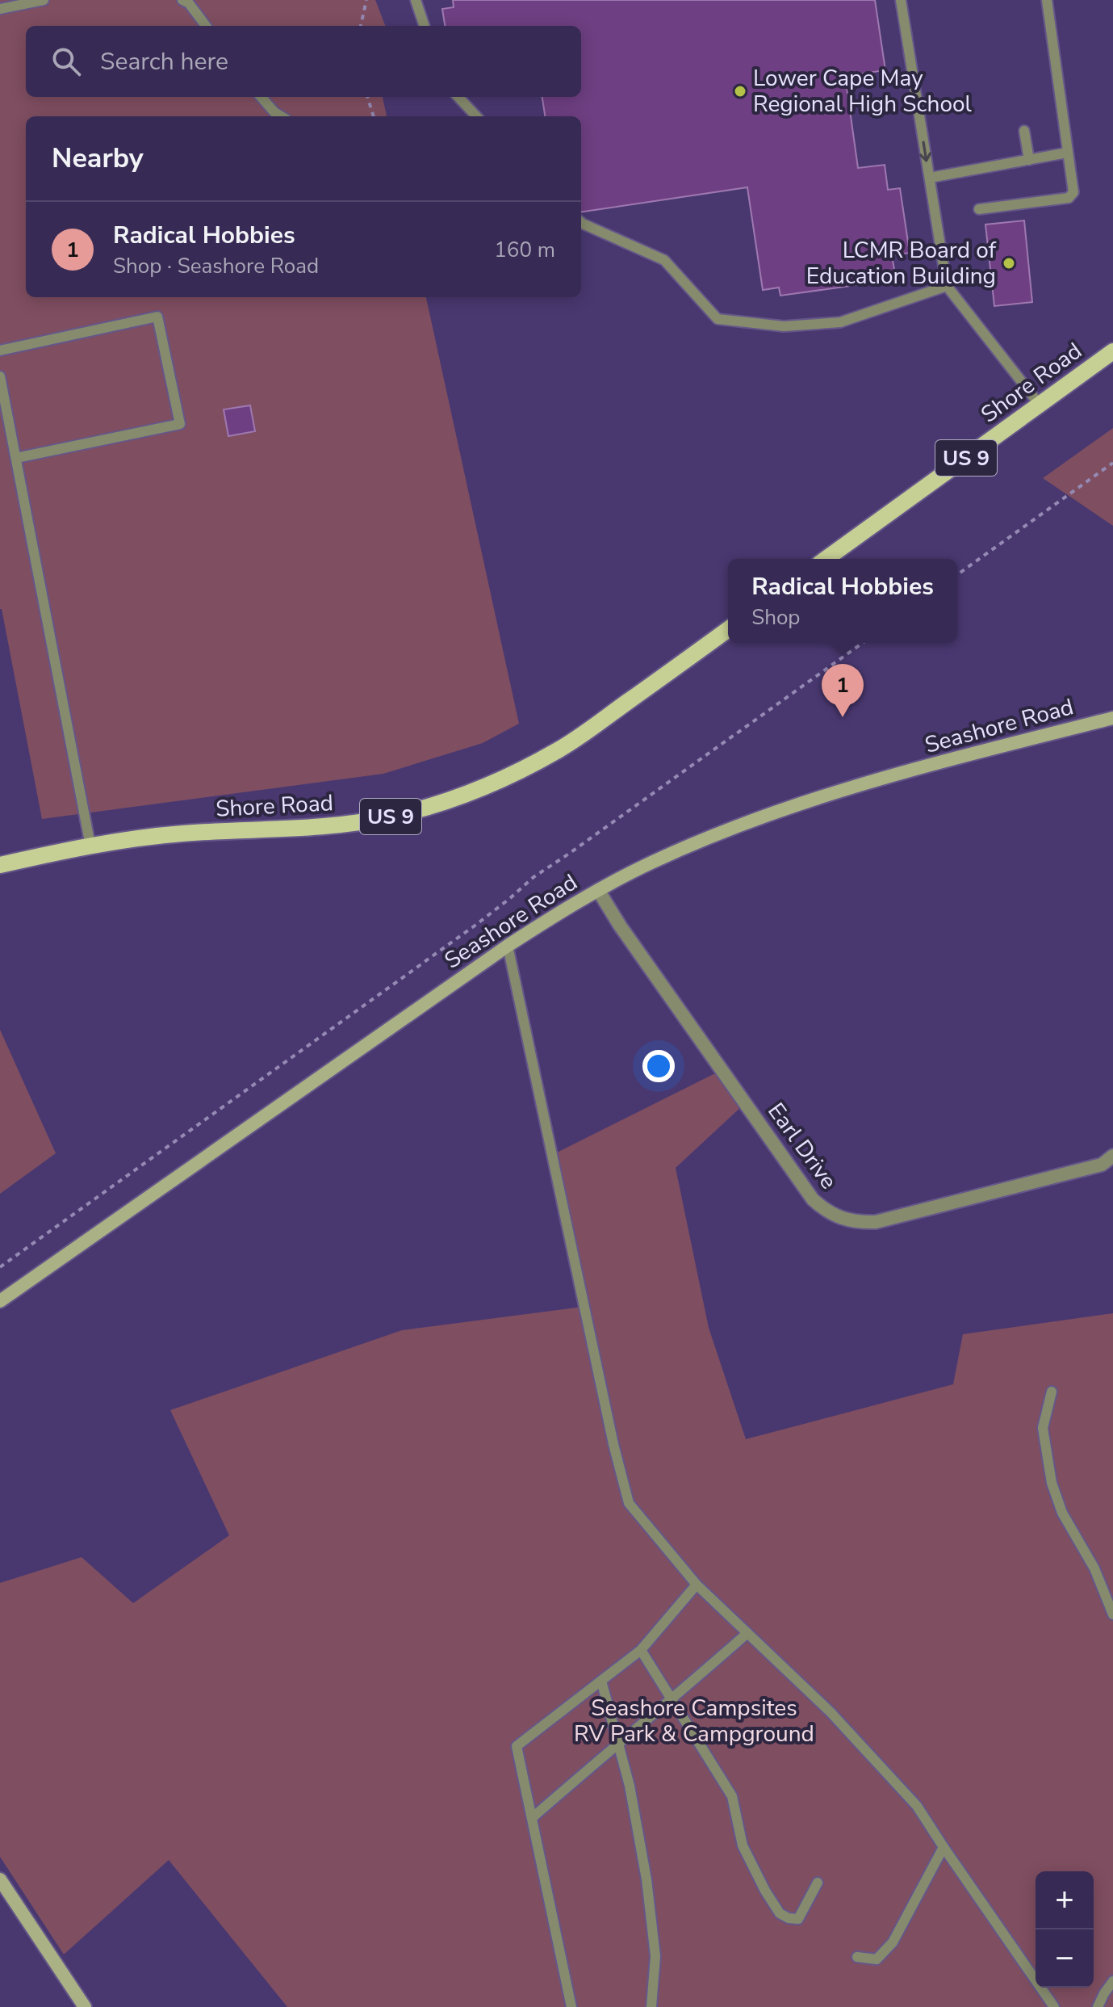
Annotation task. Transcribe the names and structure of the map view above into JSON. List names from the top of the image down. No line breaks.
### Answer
{"streets":{"main road":["Shore Road","US 9"],"street":["Seashore Road","Earl Drive"]},"crossings":[["Seashore Road","Earl Drive"]],"parks":["Seashore Campsites RV Park & Campground"],"places":["Lower Cape May Regional High School","LCMR Board of Education Building"],"page":{"search":"Search here","heading":"Nearby","list":[{"mark":"1","name":"Radical Hobbies","note":"Shop · Seashore Road","value":"160 m"}],"popup":["Radical Hobbies","Shop"],"pins":"1","map_buttons":["+","−"]}}
